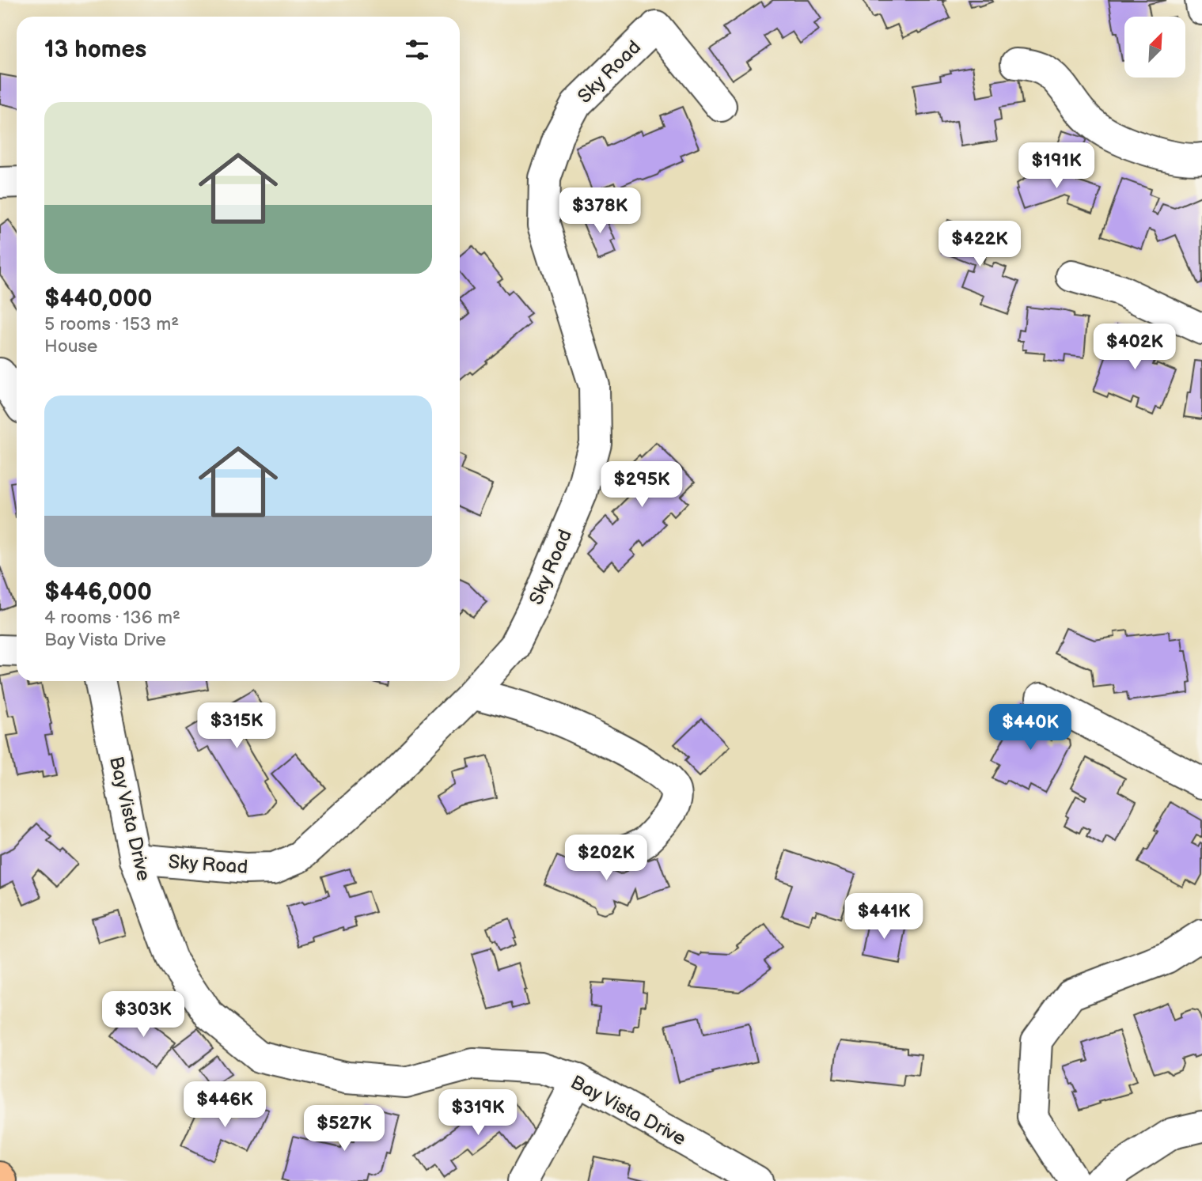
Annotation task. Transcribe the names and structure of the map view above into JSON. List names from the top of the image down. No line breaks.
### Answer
{"streets":{"street":["Sky Road","Bay Vista Drive"]},"crossings":[["Sky Road","Bay Vista Drive"]],"north":"top right","page":{"heading":"13 homes","list":[{"name":"$440,000","note":"5 rooms · 153 m² · House"},{"name":"$446,000","note":"4 rooms · 136 m² · Bay Vista Drive"}],"price":["$191K","$378K","$422K","$402K","$295K","$315K","$440K","$202K","$441K","$303K","$446K","$319K","$527K"]}}
